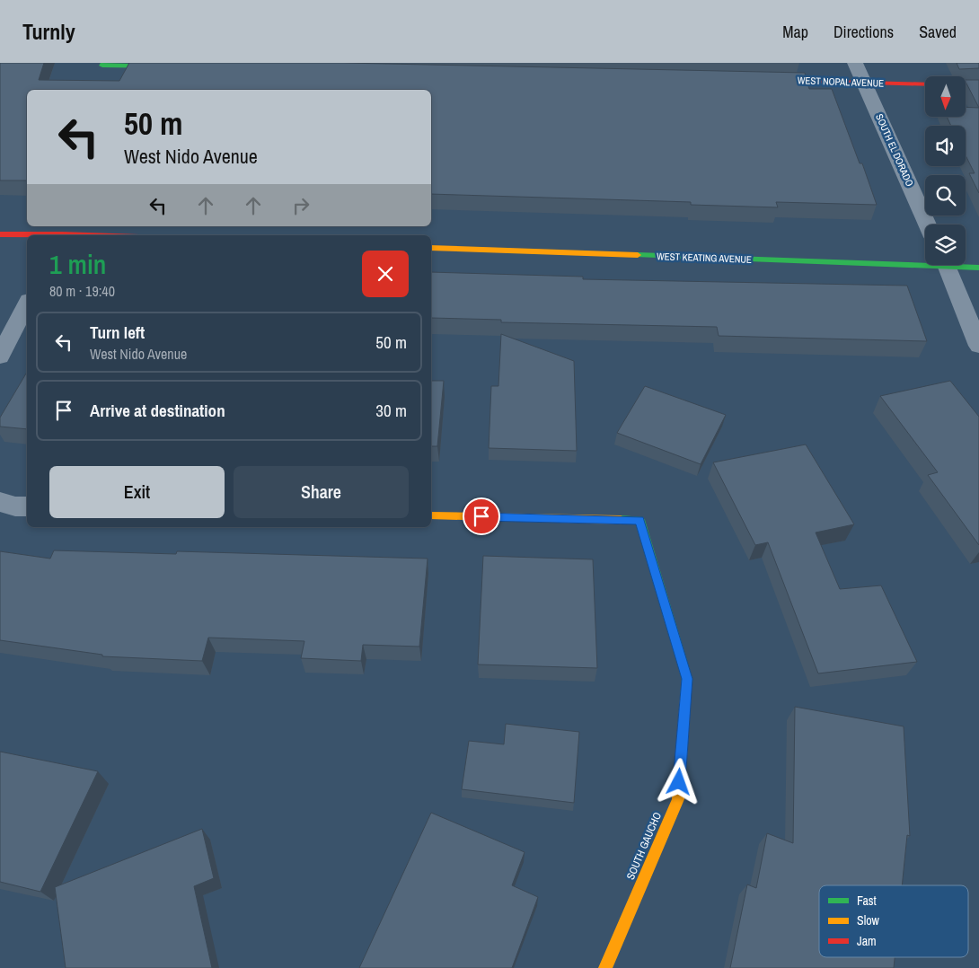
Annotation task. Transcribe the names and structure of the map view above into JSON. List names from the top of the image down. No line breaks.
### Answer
{"streets":{"street":["WEST NOPAL AVENUE","SOUTH EL DORADO","WEST KEATING AVENUE","SOUTH GAUCHO"]},"crossings":[["WEST NOPAL AVENUE","SOUTH EL DORADO"]],"legend":["Fast","Slow","Jam"],"north":"bottom","page":{"header":"Turnly","nav":["Map","Directions","Saved"],"turn":["50 m","West Nido Avenue"],"heading":["1 min","80 m · 19:40"],"list":[{"name":"Turn left","note":"West Nido Avenue","value":"50 m"},{"name":"Arrive at destination","value":"30 m"}],"buttons":["Exit","Share"]}}
